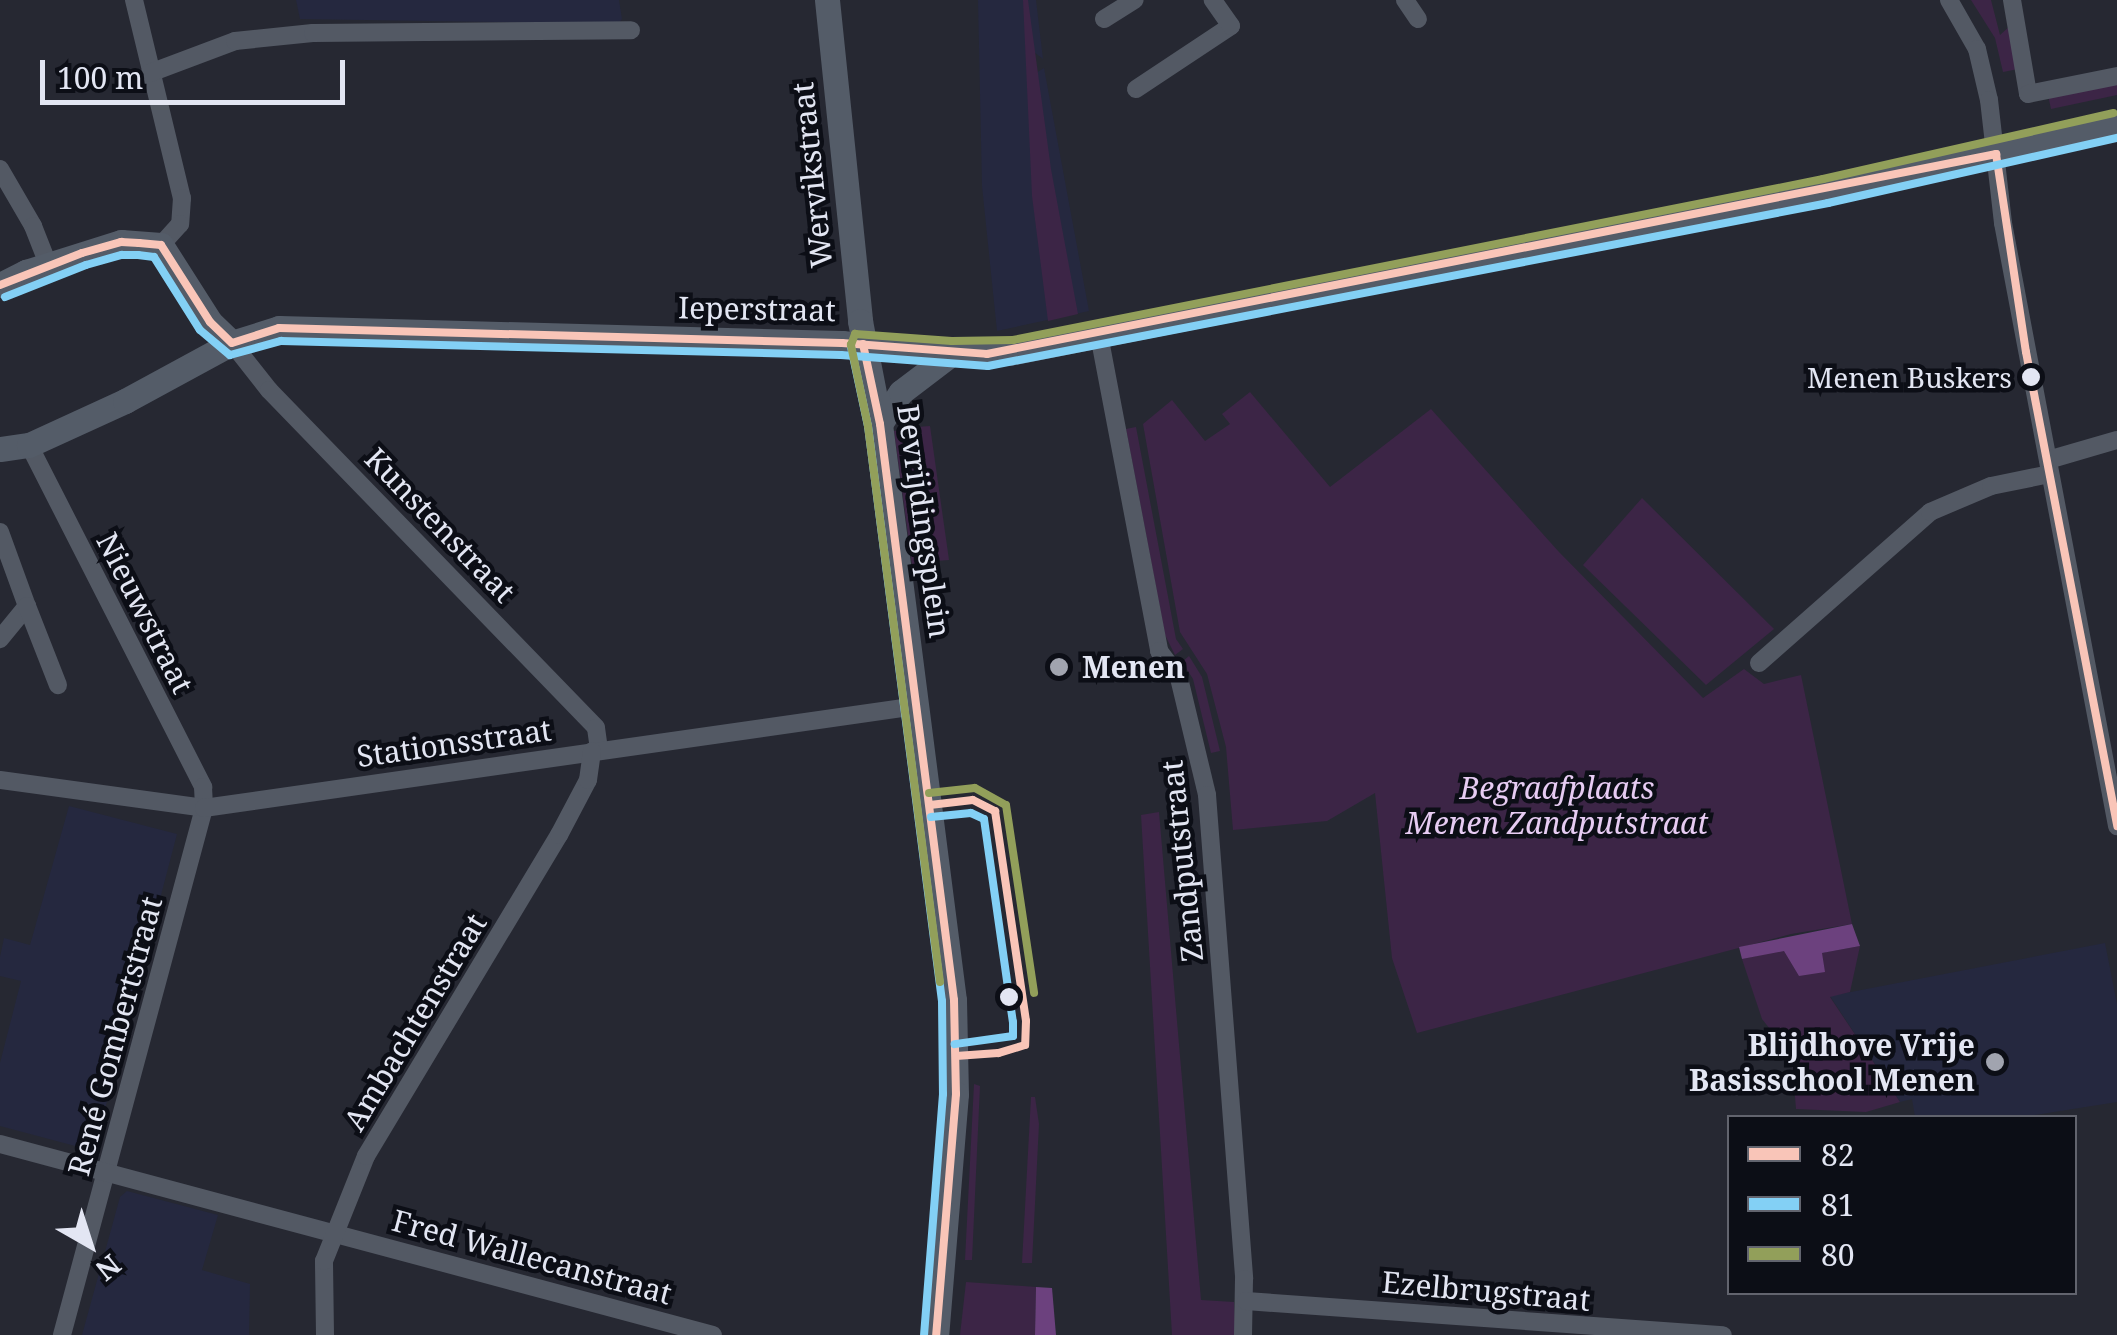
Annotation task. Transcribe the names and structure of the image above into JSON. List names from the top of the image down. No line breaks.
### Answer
{"streets":{"street":["Wervikstraat","Ieperstraat","Bevrijdingsplein","Kunstenstraat","Nieuwstraat","Stationsstraat","Zandputstraat","Ambachtenstraat","René Gombertstraat","Fred Wallecanstraat","Ezelbrugstraat"]},"crossings":[["Wervikstraat","Ieperstraat"],["Wervikstraat","Bevrijdingsplein"],["Ieperstraat","Bevrijdingsplein"],["Ieperstraat","Kunstenstraat"],["Ieperstraat","Nieuwstraat"],["Ieperstraat","Zandputstraat"],["Bevrijdingsplein","Stationsstraat"],["Kunstenstraat","Stationsstraat"],["Kunstenstraat","Ambachtenstraat"],["Nieuwstraat","Stationsstraat"],["Nieuwstraat","René Gombertstraat"],["Stationsstraat","Ambachtenstraat"],["Stationsstraat","René Gombertstraat"],["Zandputstraat","Ezelbrugstraat"],["Ambachtenstraat","Fred Wallecanstraat"],["René Gombertstraat","Fred Wallecanstraat"]],"parks":["Begraafplaats Menen Zandputstraat"],"places":["Menen Buskers","Menen","Blijdhove Vrije Basisschool Menen"],"lines":["transit line 80","transit line 81","transit line 82"],"legend":["82","81","80"],"scale_bar":"100 m","north":"bottom right"}
